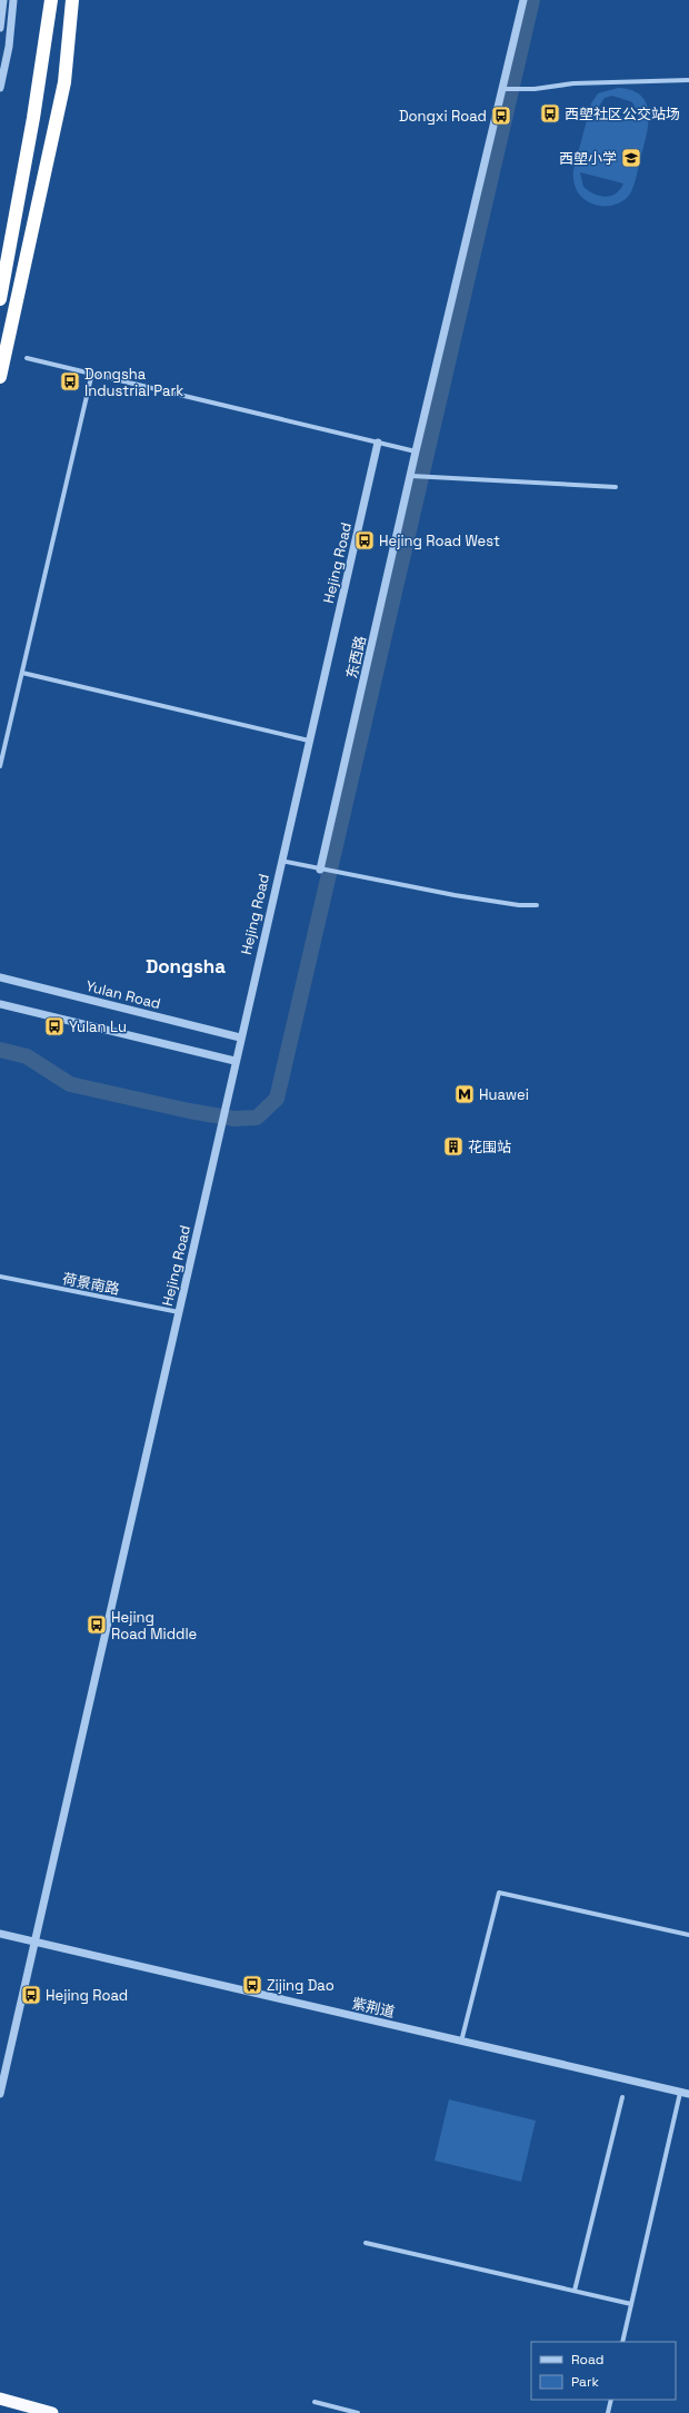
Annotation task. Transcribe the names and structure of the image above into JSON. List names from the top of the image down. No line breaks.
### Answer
{"streets":{"street":["Hejing Road","东西路","Yulan Road","荷景南路","紫荆道"]},"crossings":[["Hejing Road","Yulan Road"],["Hejing Road","荷景南路"],["Hejing Road","紫荆道"]],"districts":["Dongsha"],"places":{"bus stop":["西塱社区公交站场","Dongxi Road","Dongsha Industrial Park","Hejing Road West","Yulan Lu","Hejing Road Middle","Zijing Dao","Hejing Road"],"school or university":["西塱小学"],"metro station":["Huawei"],"building":["花围站"]},"legend":["Road","Park"]}
